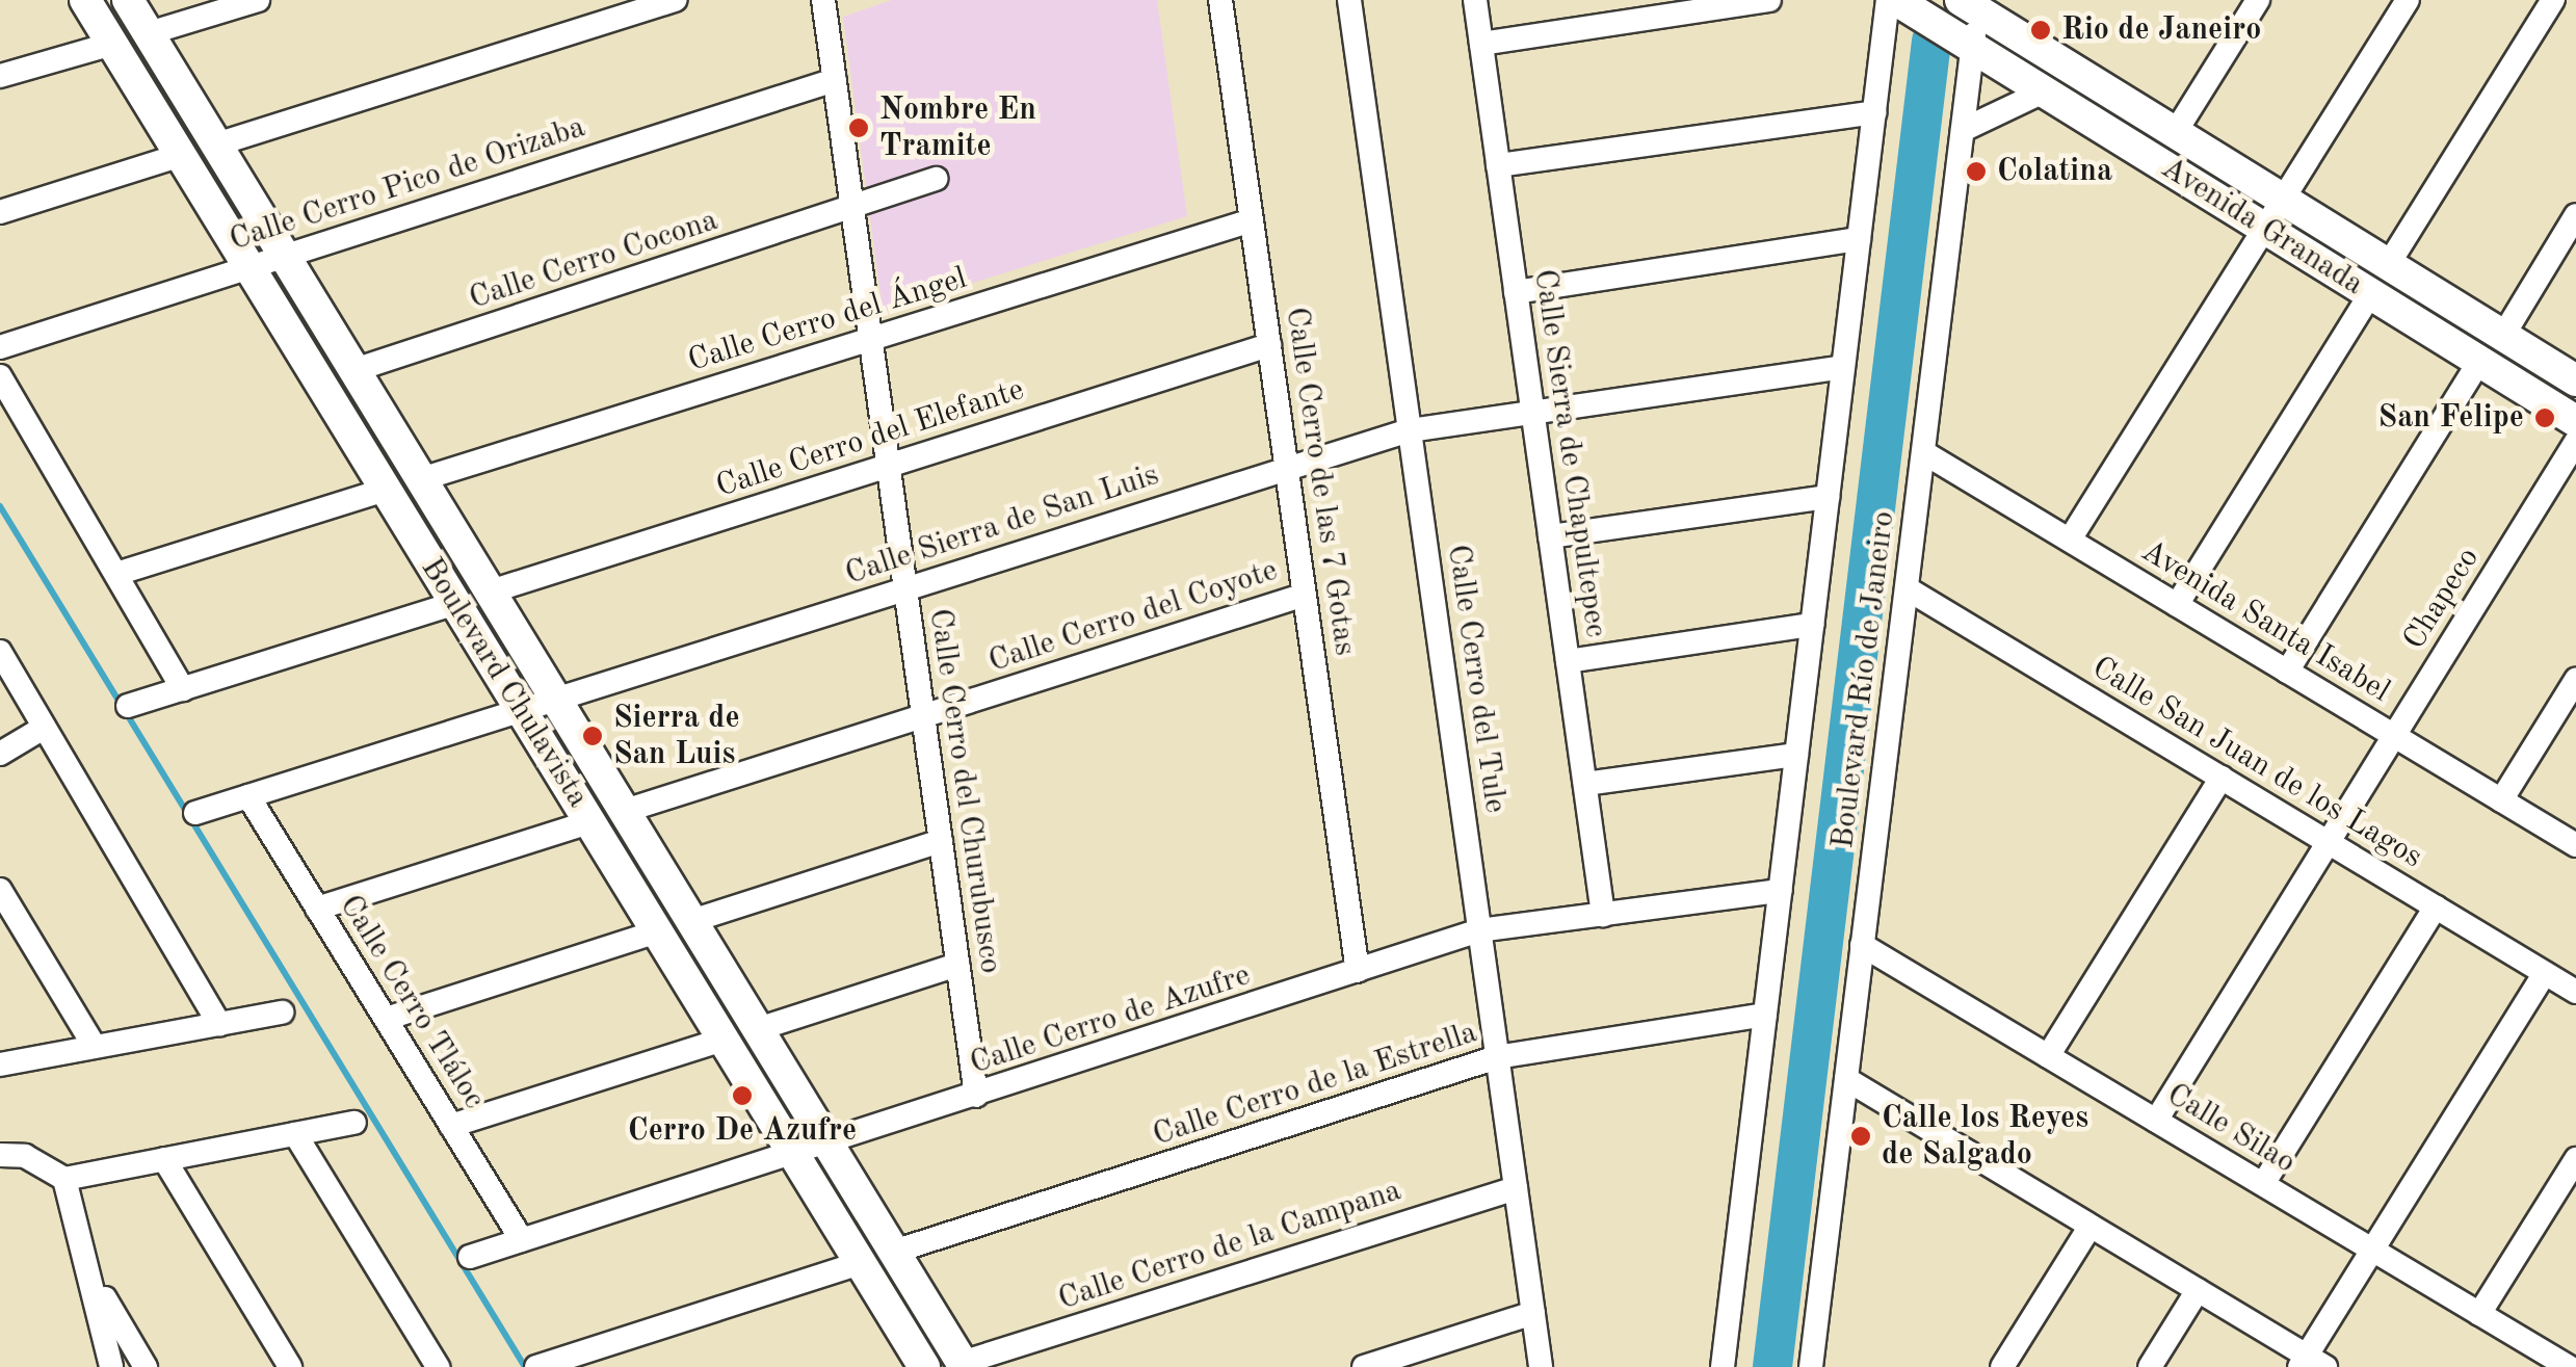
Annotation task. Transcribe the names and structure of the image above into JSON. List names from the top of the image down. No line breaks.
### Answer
{"streets":{"main road":["Avenida Granada","Boulevard Chulavista"],"street":["Calle Cerro Pico de Orizaba","Calle Cerro Cocona","Calle Cerro del Ángel","Calle Cerro del Elefante","Calle Sierra de Chapultepec","Calle Cerro de las 7 Gotas","Calle Sierra de San Luis","Chapeco","Calle Cerro del Coyote","Avenida Santa Isabel","Calle Cerro del Tule","Boulevard Río de Janeiro","Calle San Juan de los Lagos","Calle Cerro del Churubusco","Calle Cerro Tláloc","Calle Cerro de Azufre","Calle Cerro de la Estrella","Calle Silao","Calle Cerro de la Campana"]},"crossings":[["Calle Cerro Pico de Orizaba","Boulevard Chulavista"],["Calle Cerro Pico de Orizaba","Calle Cerro del Churubusco"],["Avenida Granada","Boulevard Río de Janeiro"],["Calle Cerro Cocona","Boulevard Chulavista"],["Calle Cerro Cocona","Calle Cerro del Churubusco"],["Calle Cerro del Ángel","Calle Cerro de las 7 Gotas"],["Calle Cerro del Ángel","Boulevard Chulavista"],["Calle Cerro del Ángel","Calle Cerro del Churubusco"],["Calle Cerro del Elefante","Calle Cerro de las 7 Gotas"],["Calle Cerro del Elefante","Boulevard Chulavista"],["Calle Cerro del Elefante","Calle Cerro del Churubusco"],["Calle Sierra de Chapultepec","Calle Sierra de San Luis"],["Calle Sierra de Chapultepec","Calle Cerro de Azufre"],["Calle Cerro de las 7 Gotas","Calle Sierra de San Luis"],["Calle Cerro de las 7 Gotas","Calle Cerro del Coyote"],["Calle Cerro de las 7 Gotas","Calle Cerro de Azufre"],["Calle Sierra de San Luis","Calle Cerro del Tule"],["Calle Sierra de San Luis","Boulevard Río de Janeiro"],["Calle Sierra de San Luis","Boulevard Chulavista"],["Calle Sierra de San Luis","Calle Cerro del Churubusco"],["Calle Sierra de San Luis","Calle Cerro Tláloc"],["Chapeco","Avenida Santa Isabel"],["Chapeco","Calle San Juan de los Lagos"],["Chapeco","Calle Silao"],["Calle Cerro del Coyote","Boulevard Chulavista"],["Calle Cerro del Coyote","Calle Cerro del Churubusco"],["Avenida Santa Isabel","Boulevard Río de Janeiro"],["Calle Cerro del Tule","Calle Cerro de Azufre"],["Calle Cerro del Tule","Calle Cerro de la Estrella"],["Calle Cerro del Tule","Calle Cerro de la Campana"],["Boulevard Río de Janeiro","Calle San Juan de los Lagos"],["Boulevard Río de Janeiro","Calle Cerro de Azufre"],["Boulevard Río de Janeiro","Calle Cerro de la Estrella"],["Boulevard Río de Janeiro","Calle Silao"],["Boulevard Chulavista","Calle Cerro de Azufre"],["Boulevard Chulavista","Calle Cerro de la Estrella"],["Boulevard Chulavista","Calle Cerro de la Campana"],["Calle Cerro del Churubusco","Calle Cerro de Azufre"],["Calle Cerro Tláloc","Calle Cerro de Azufre"]],"places":["Rio de Janeiro","Nombre En Tramite","Colatina","San Felipe","Sierra de San Luis","Cerro De Azufre","Calle los Reyes de Salgado"]}
